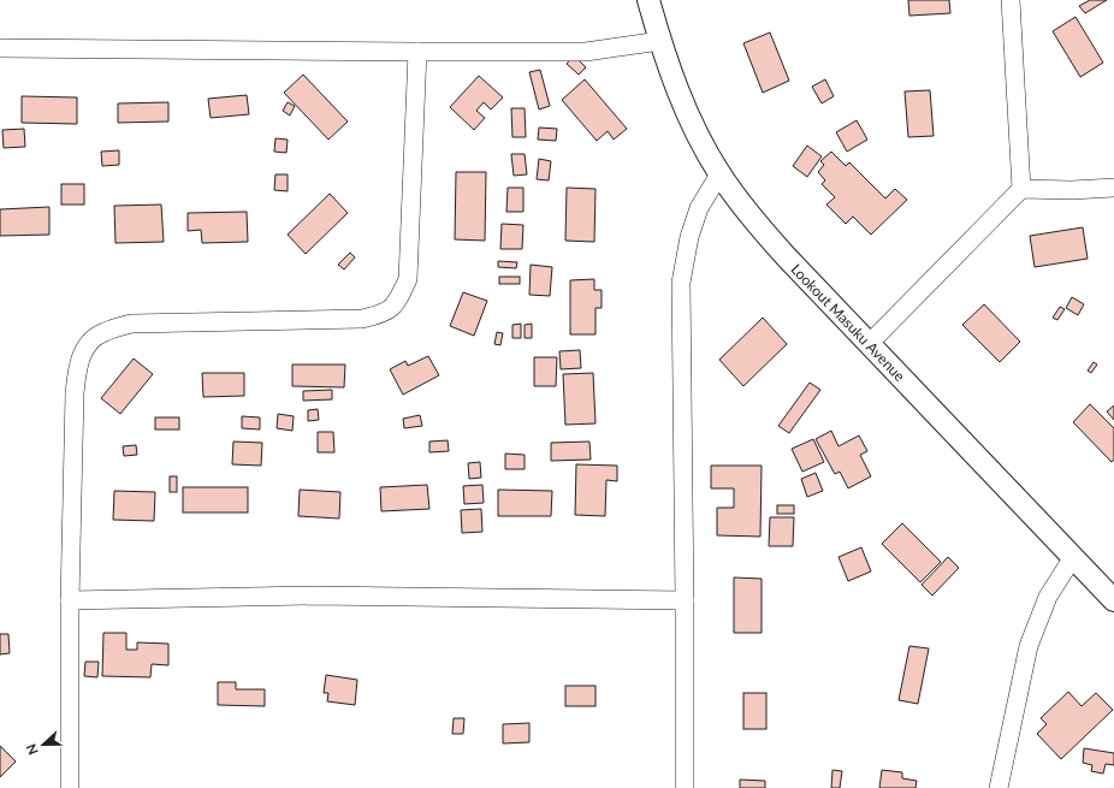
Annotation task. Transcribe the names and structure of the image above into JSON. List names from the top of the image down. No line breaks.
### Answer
{"streets":{"street":["Lookout Masuku Avenue"]},"north":"left"}
